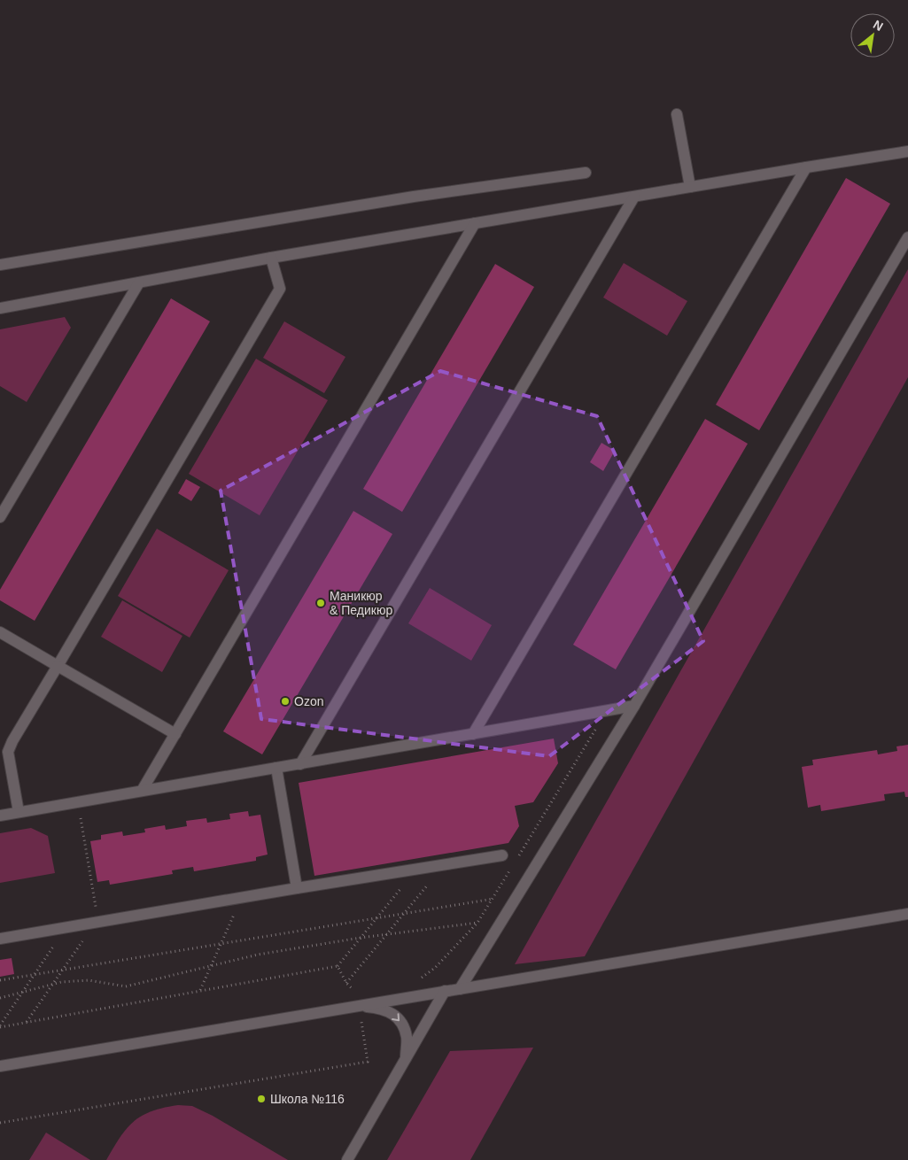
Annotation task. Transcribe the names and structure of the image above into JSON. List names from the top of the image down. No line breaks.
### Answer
{"places":["Маникюр & Педикюр","Ozon","Школа №116"],"north":"top right"}
